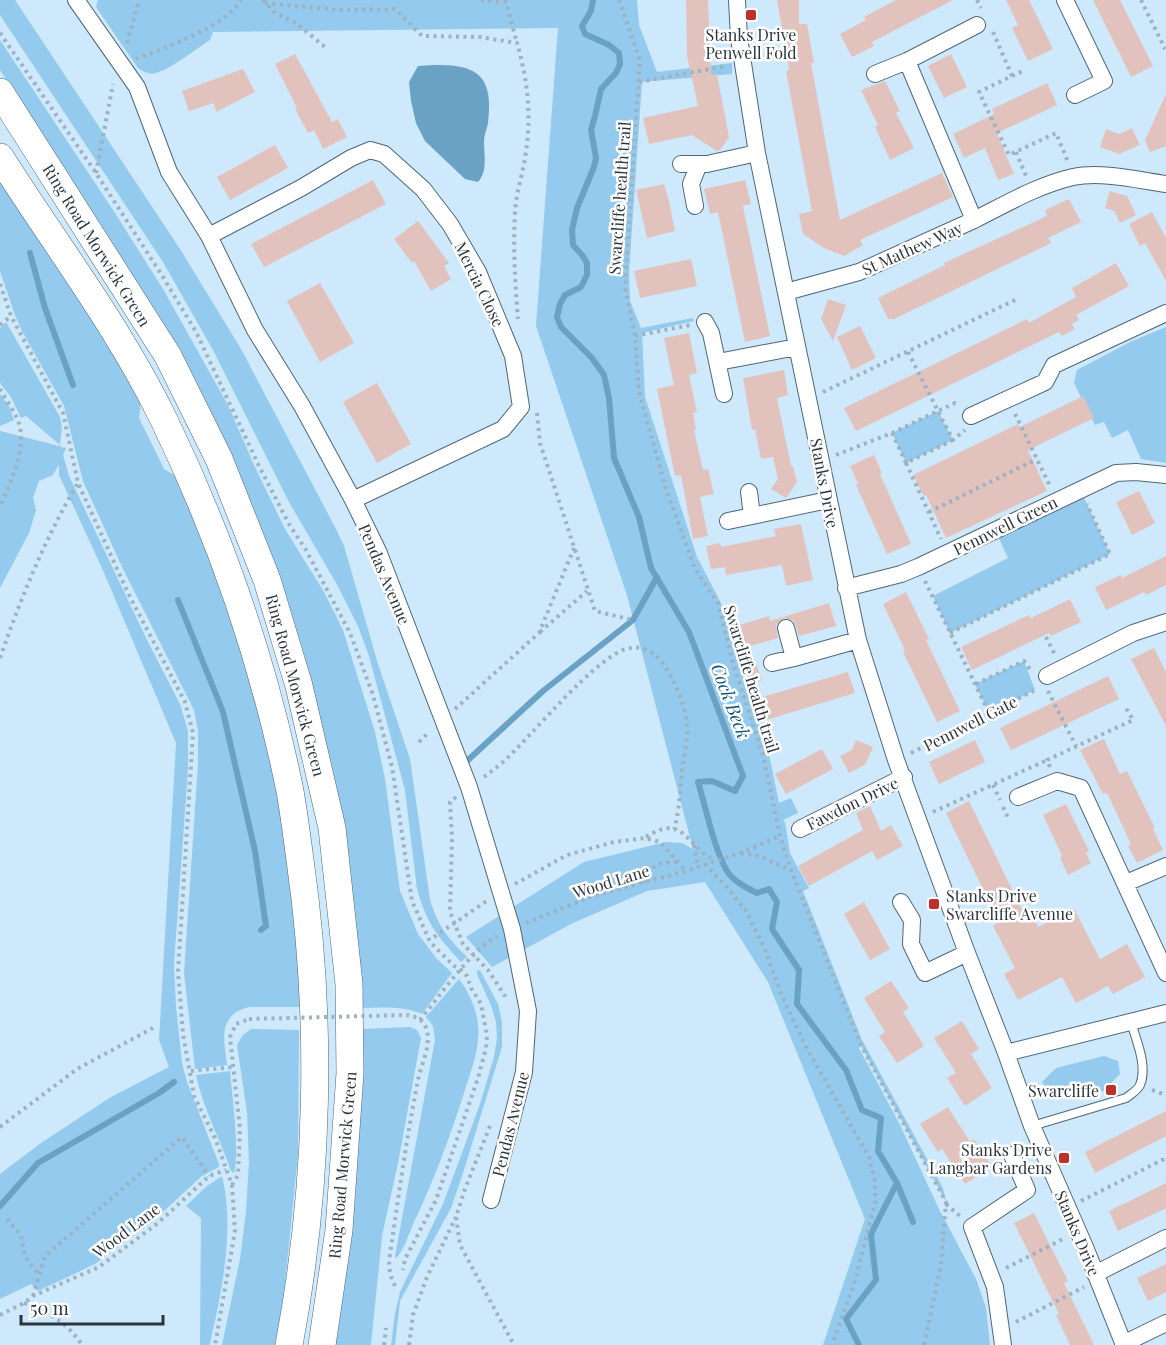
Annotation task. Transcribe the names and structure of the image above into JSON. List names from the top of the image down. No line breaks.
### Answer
{"streets":{"highway":["Ring Road Morwick Green"],"street":["St Mathew Way","Mercia Close","Stanks Drive","Pennwell Green","Pendas Avenue","Fawdon Drive"],"path":["Swarcliffe health trail","Pennwell Gate","Wood Lane"]},"crossings":[["Swarcliffe health trail","Wood Lane"],["St Mathew Way","Stanks Drive"],["Mercia Close","Pendas Avenue"],["Stanks Drive","Pennwell Green"],["Stanks Drive","Pennwell Gate"],["Stanks Drive","Fawdon Drive"],["Pendas Avenue","Wood Lane"]],"water":["Cock Beck"],"places":{"transit":["Stanks Drive Penwell Fold","Stanks Drive Swarcliffe Avenue","Swarcliffe","Stanks Drive Langbar Gardens"]},"scale_bar":"50 m"}
